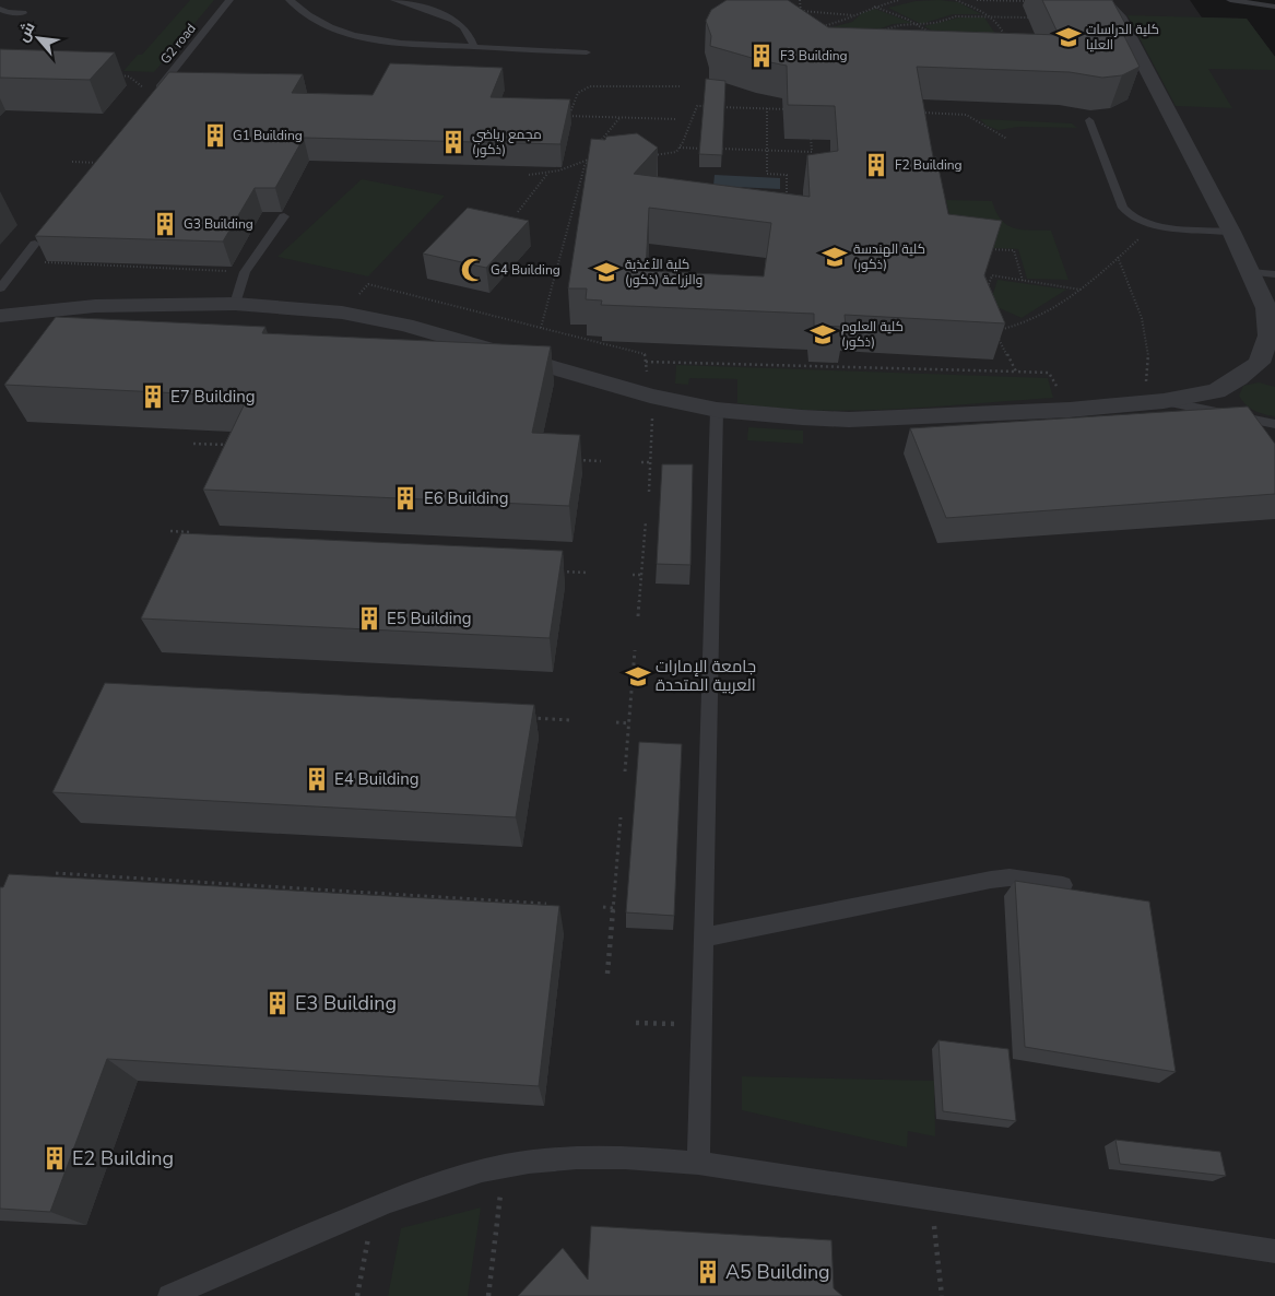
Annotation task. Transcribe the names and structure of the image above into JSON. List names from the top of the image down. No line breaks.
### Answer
{"streets":{"lane":["G2 road"]},"places":{"school or university":["كلية الدراسات العليا","كلية الهندسة (ذكور)","كلية الأغذية والزراعة (ذكور)","كلية العلوم (ذكور)","جامعة الإمارات العربية المتحدة"],"building":["F3 Building","G1 Building","مجمع رياضي (ذكور)","F2 Building","G3 Building","E7 Building","E6 Building","E5 Building","E4 Building","E3 Building","E2 Building","A5 Building"],"mosque":["G4 Building"]},"north":"top left"}
